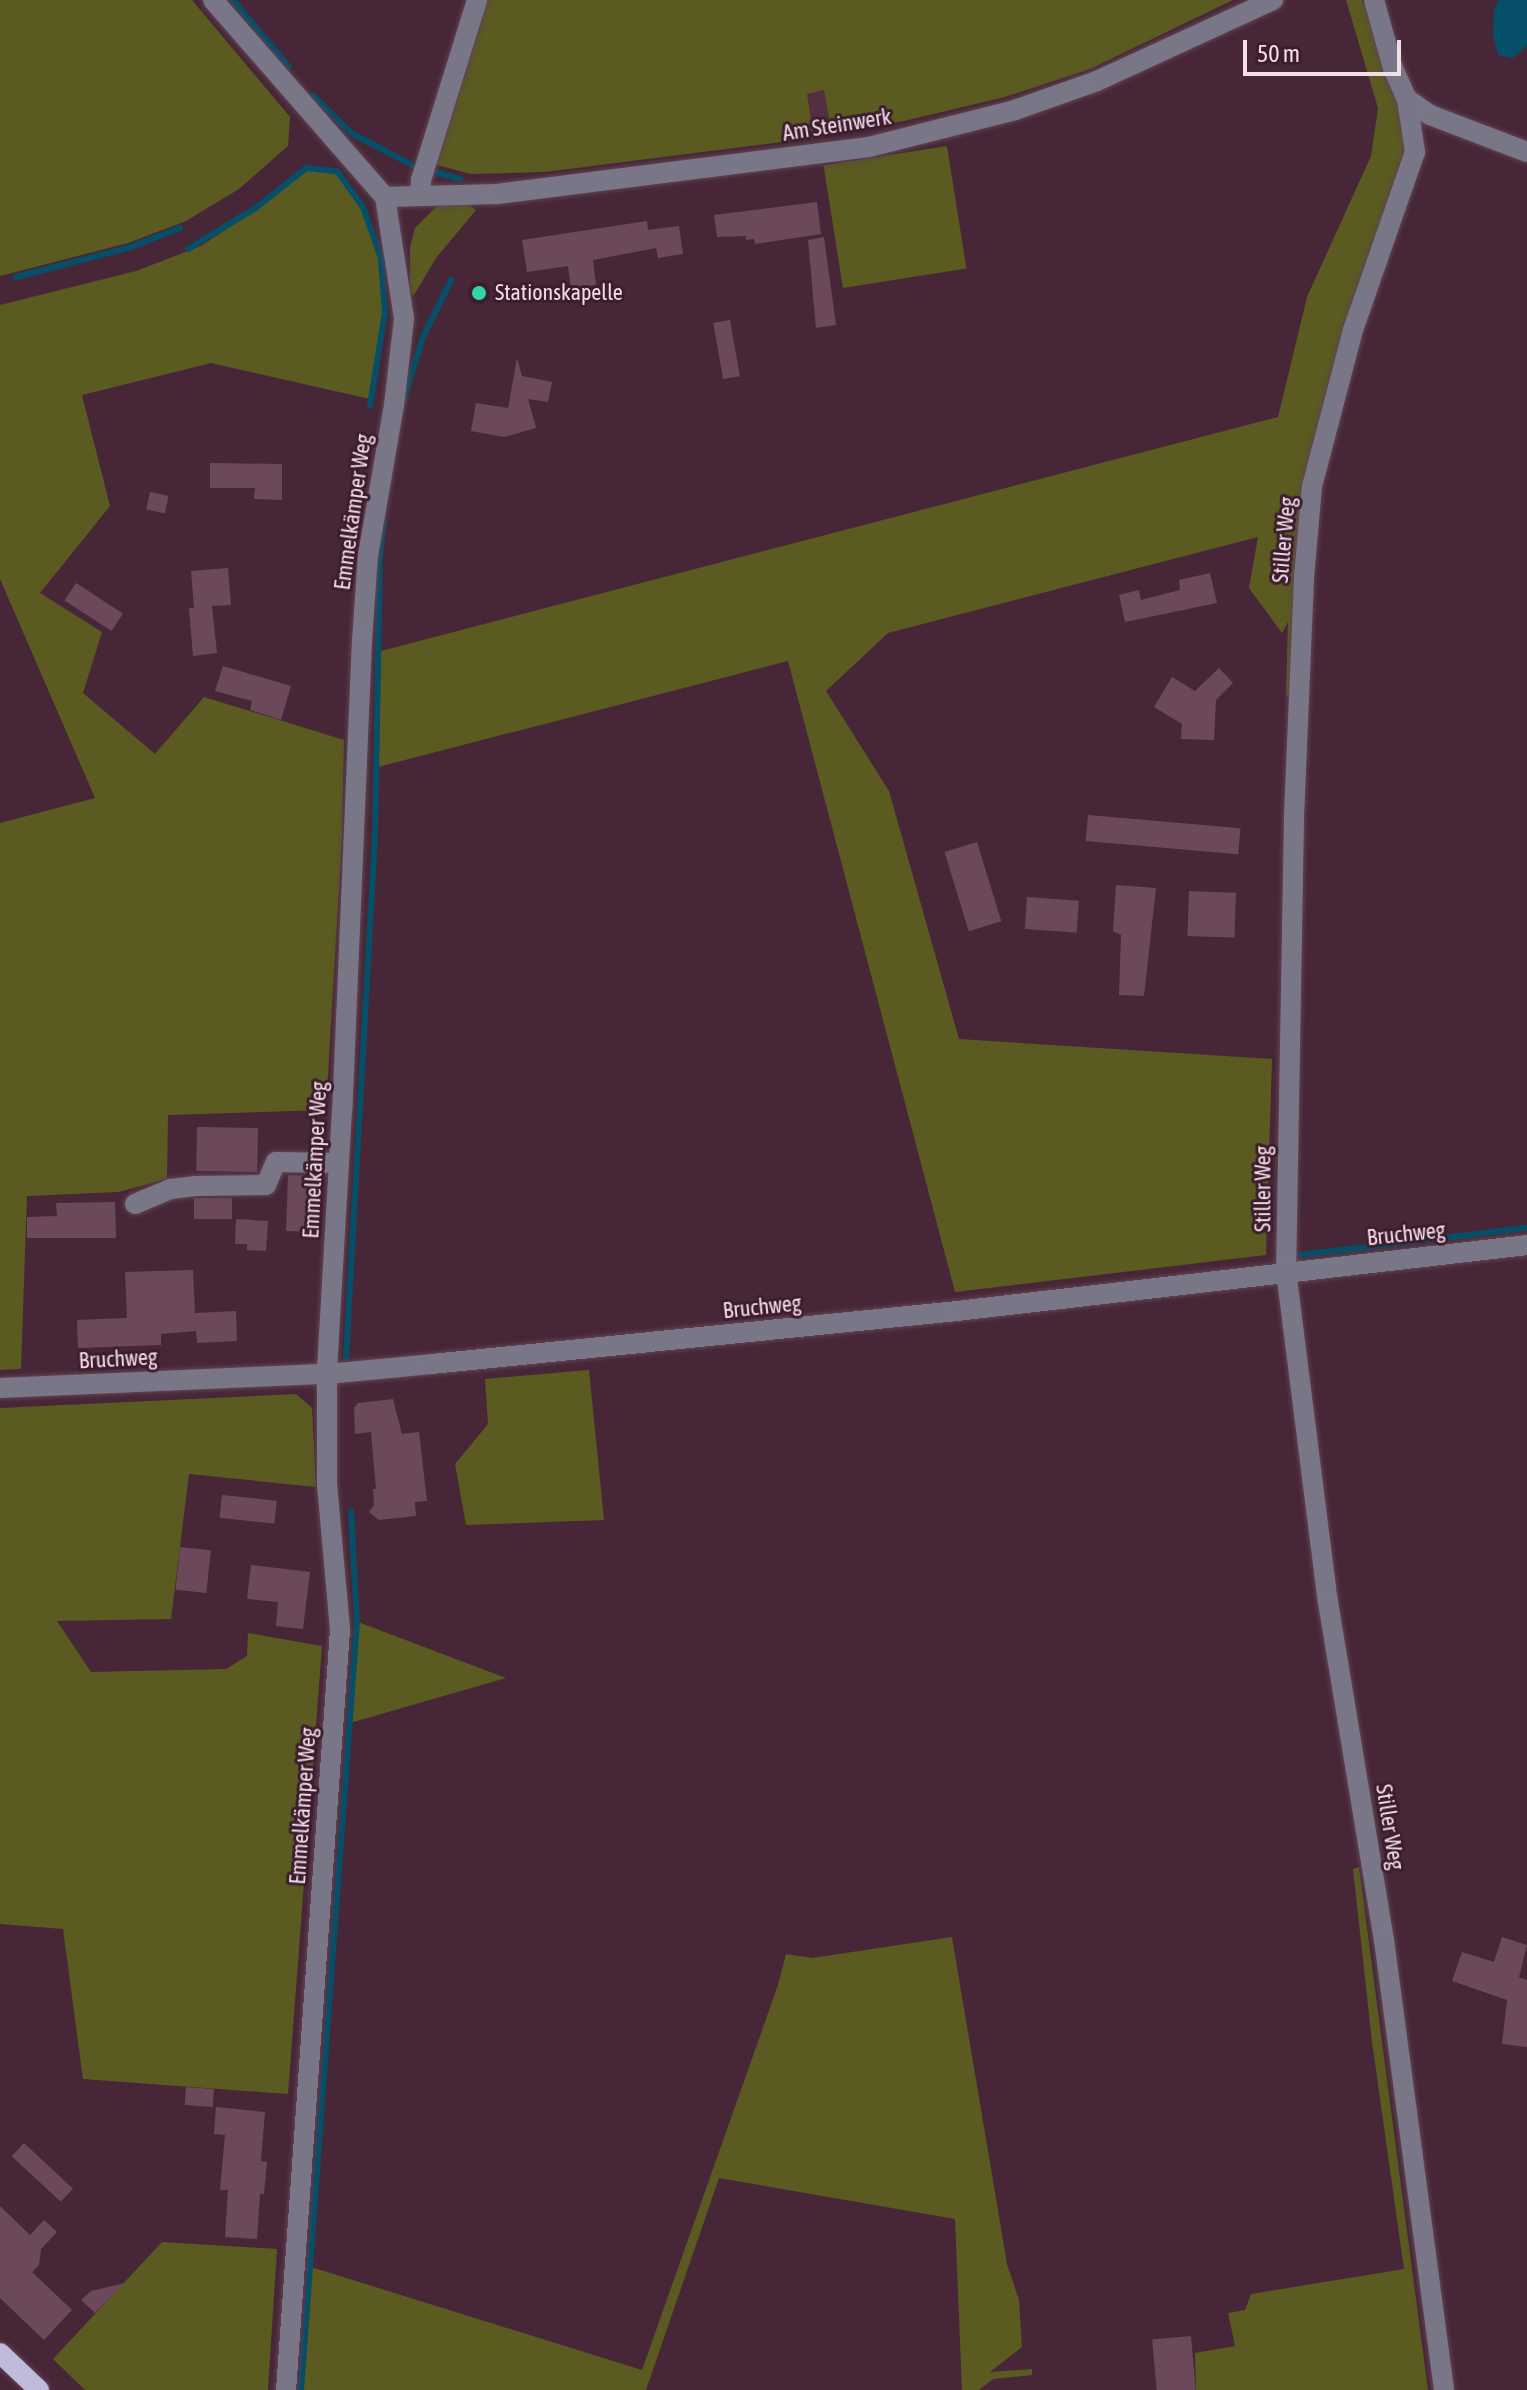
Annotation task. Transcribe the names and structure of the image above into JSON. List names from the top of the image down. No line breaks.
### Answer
{"streets":{"street":["Am Steinwerk","Emmelkämper Weg","Stiller Weg","Bruchweg"]},"crossings":[["Am Steinwerk","Emmelkämper Weg"],["Emmelkämper Weg","Bruchweg"],["Stiller Weg","Bruchweg"]],"places":["Stationskapelle"],"scale_bar":"50 m"}
